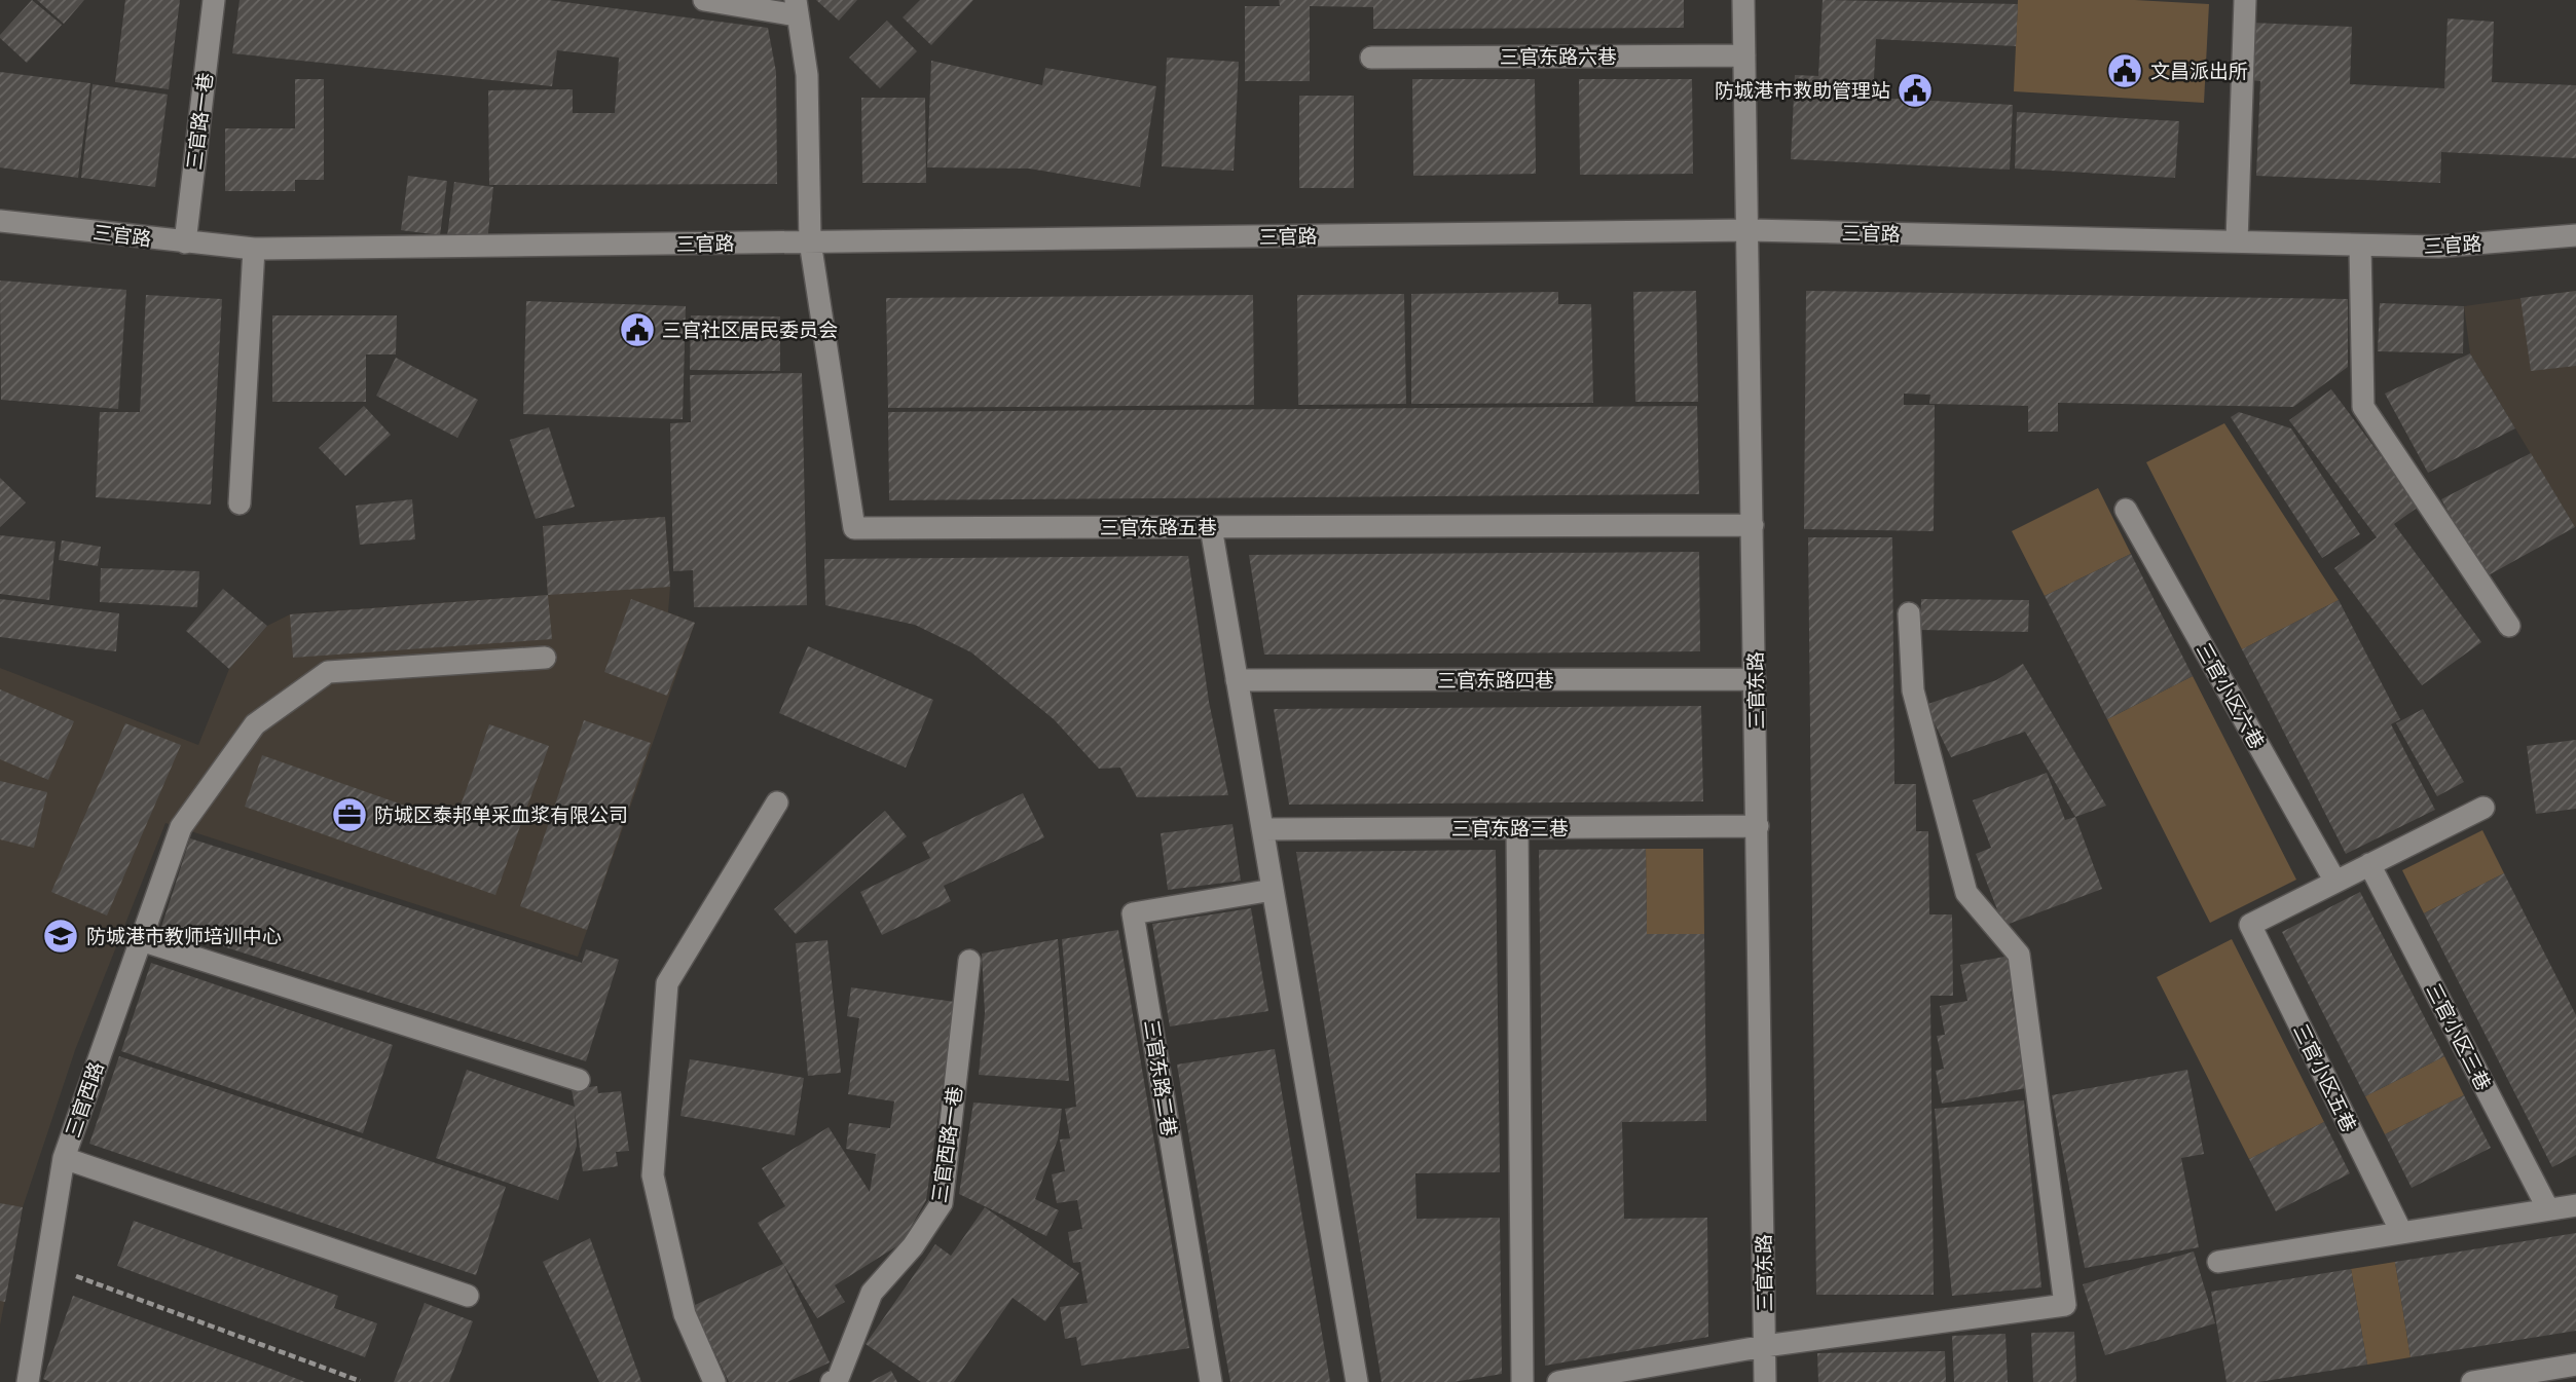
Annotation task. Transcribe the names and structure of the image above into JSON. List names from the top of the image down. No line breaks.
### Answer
{"streets":{"street":["三官东路六巷","三官路一巷","三官路","三官东路五巷","三官东路四巷","三官东路","三官小区六巷","三官东路三巷","三官小区三巷","三官东路二巷","三官小区五巷","三官西路","三官西路一巷"]},"crossings":[["三官东路六巷","三官东路"],["三官路一巷","三官路"],["三官路","三官东路五巷"],["三官路","三官东路"],["三官东路五巷","三官东路"],["三官东路四巷","三官东路"],["三官东路","三官东路三巷"],["三官小区六巷","三官小区五巷"]],"places":{"public building":["文昌派出所","防城港市救助管理站","三官社区居民委员会"],"office":["防城区泰邦单采血浆有限公司"],"school or university":["防城港市教师培训中心"]}}
